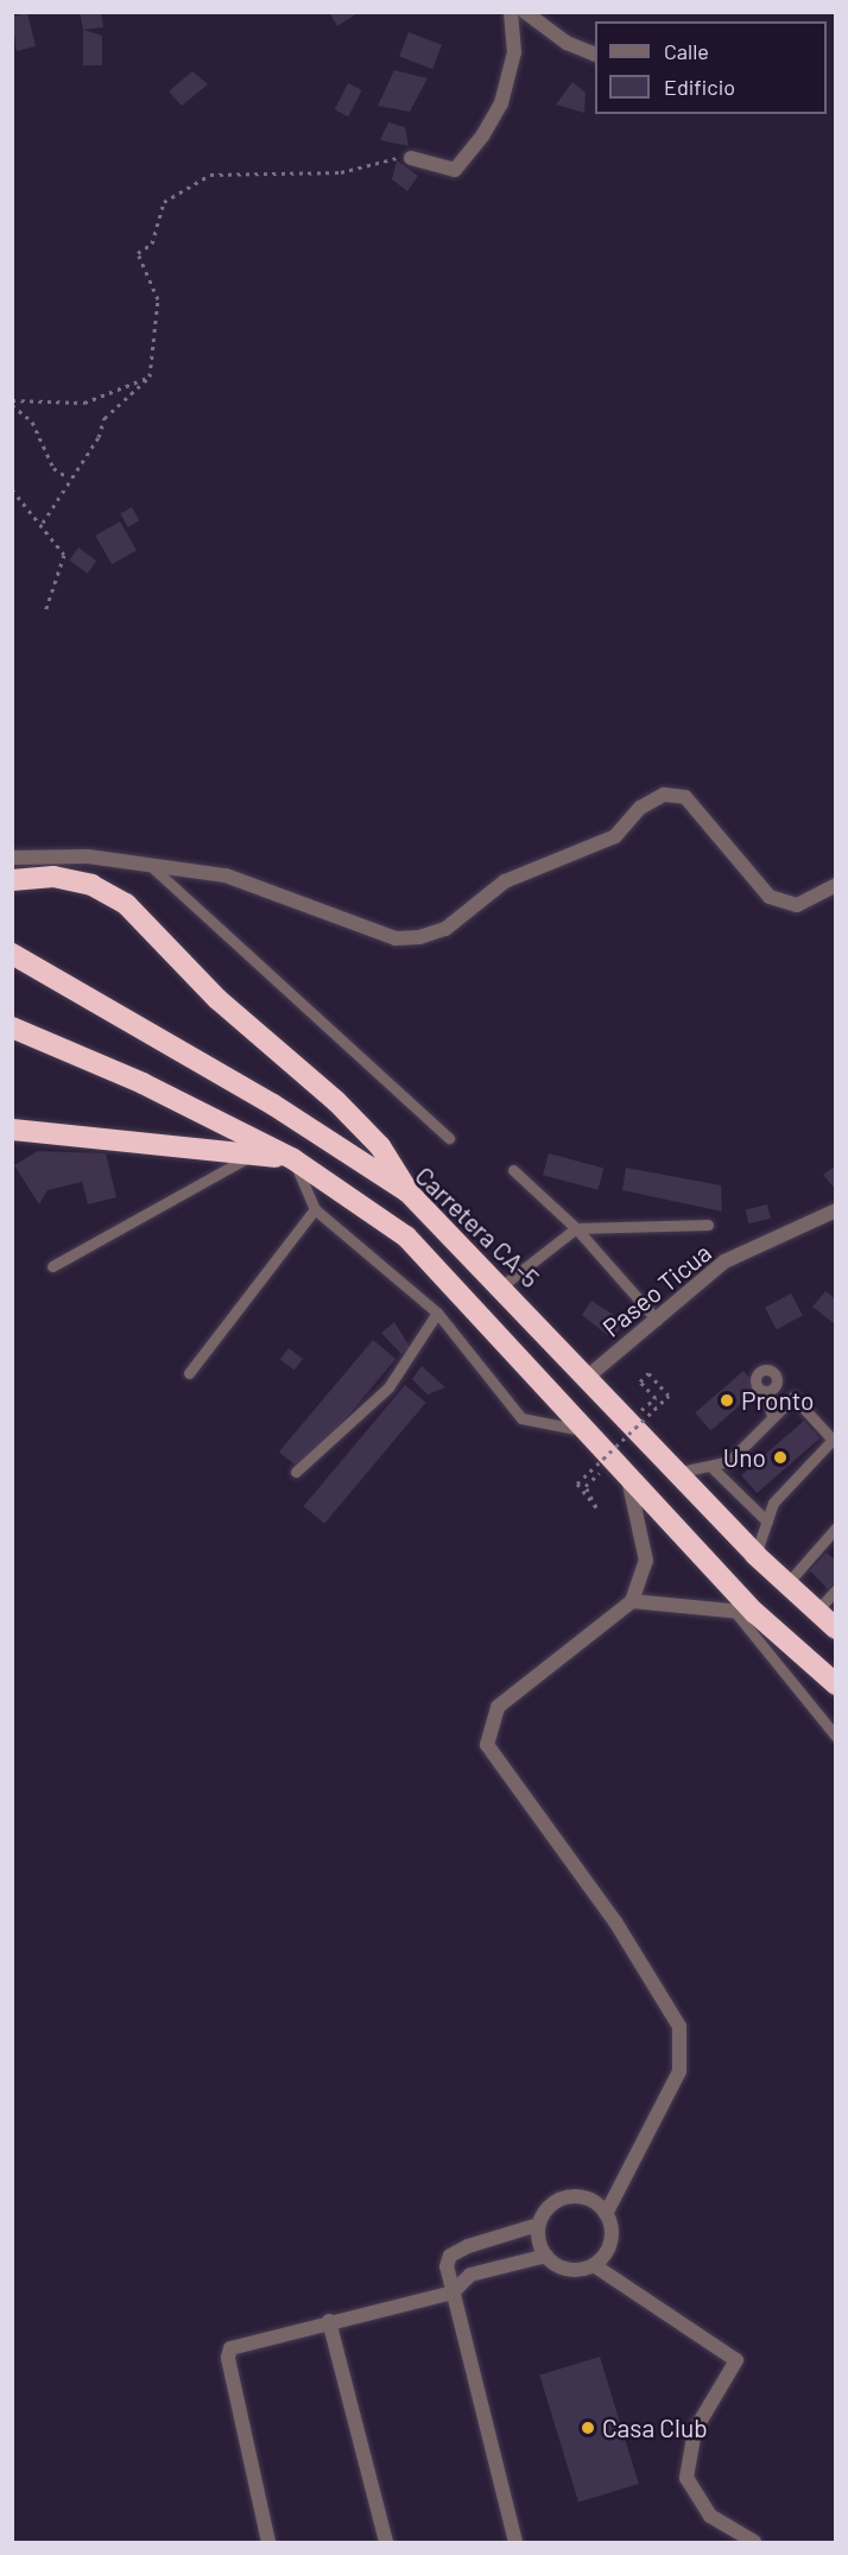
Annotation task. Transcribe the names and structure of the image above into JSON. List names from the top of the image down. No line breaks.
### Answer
{"streets":{"highway":["Carretera CA-5"],"street":["Paseo Ticua"]},"crossings":[["Carretera CA-5","Paseo Ticua"]],"places":["Pronto","Uno","Casa Club"],"legend":["Calle","Edificio"]}
